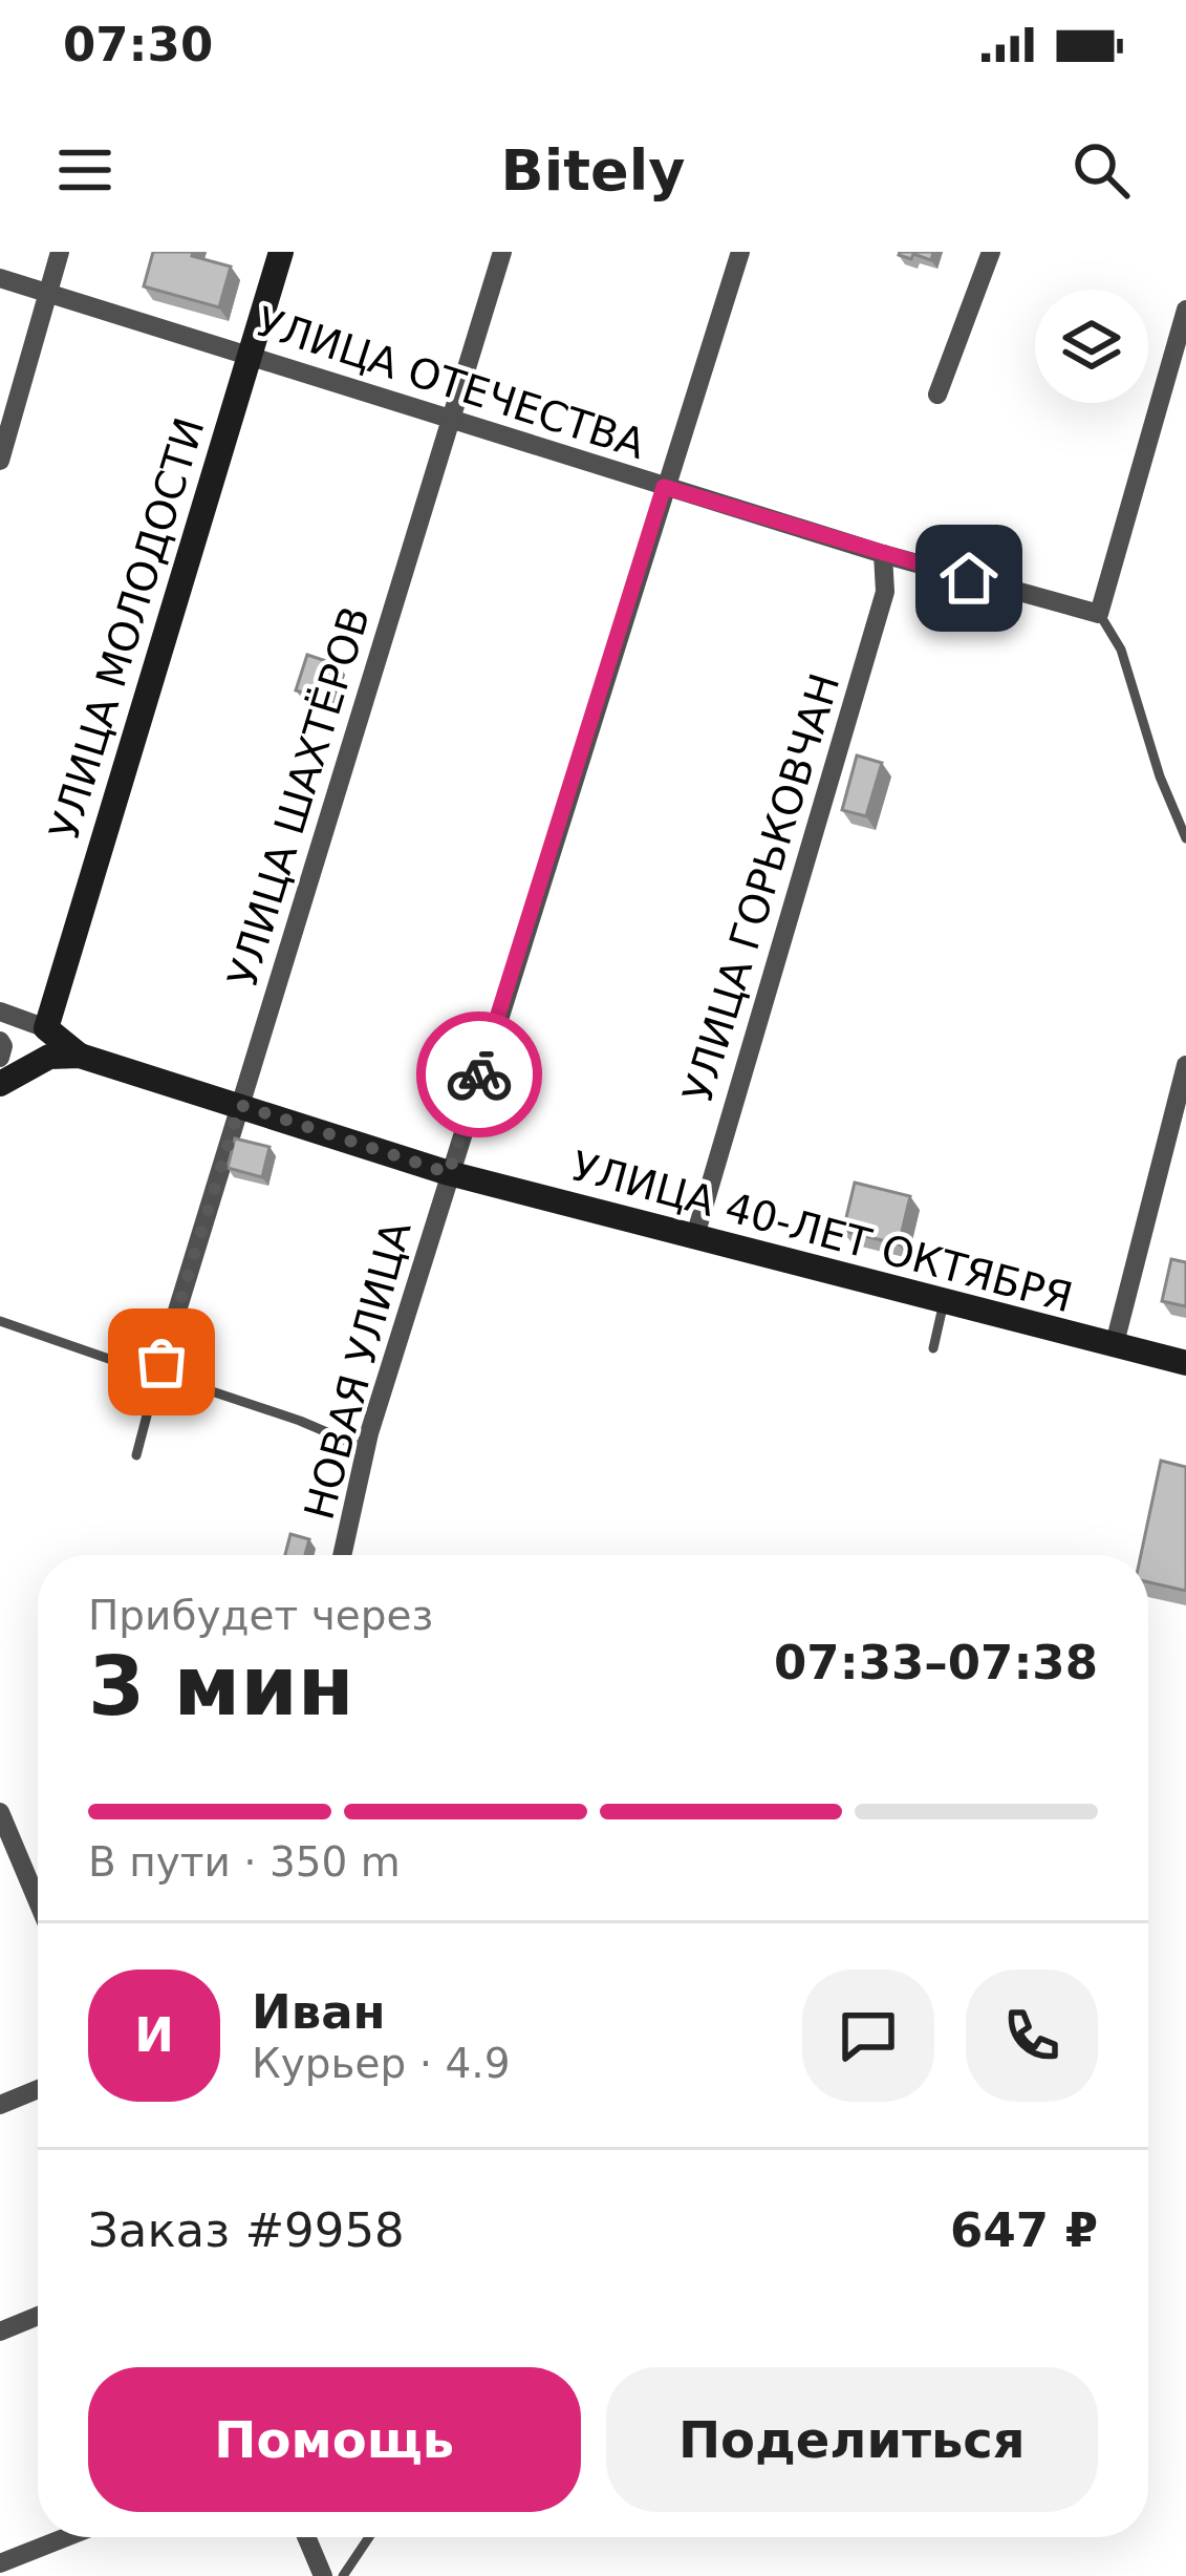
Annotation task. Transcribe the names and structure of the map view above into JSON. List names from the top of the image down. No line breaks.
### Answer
{"streets":{"street":["УЛИЦА ОТЕЧЕСТВА","УЛИЦА МОЛОДОСТИ","УЛИЦА ШАХТЁРОВ","УЛИЦА ГОРЬКОВЧАН","УЛИЦА 40-ЛЕТ ОКТЯБРЯ","НОВАЯ УЛИЦА"]},"crossings":[["УЛИЦА ОТЕЧЕСТВА","УЛИЦА МОЛОДОСТИ"],["УЛИЦА ОТЕЧЕСТВА","УЛИЦА ШАХТЁРОВ"],["УЛИЦА ОТЕЧЕСТВА","УЛИЦА ГОРЬКОВЧАН"],["УЛИЦА ОТЕЧЕСТВА","НОВАЯ УЛИЦА"],["УЛИЦА МОЛОДОСТИ","УЛИЦА 40-ЛЕТ ОКТЯБРЯ"],["УЛИЦА ШАХТЁРОВ","УЛИЦА 40-ЛЕТ ОКТЯБРЯ"],["УЛИЦА ГОРЬКОВЧАН","УЛИЦА 40-ЛЕТ ОКТЯБРЯ"],["УЛИЦА 40-ЛЕТ ОКТЯБРЯ","НОВАЯ УЛИЦА"]],"page":{"status":"07:30","header":"Bitely","heading":["3 мин","Прибудет через","07:33–07:38"],"panel":["Иван","Курьер · 4.9","Заказ #9958","647 ₽"],"bar":"В пути · 350 m","round":"И","buttons":["Помощь","Поделиться"]}}
